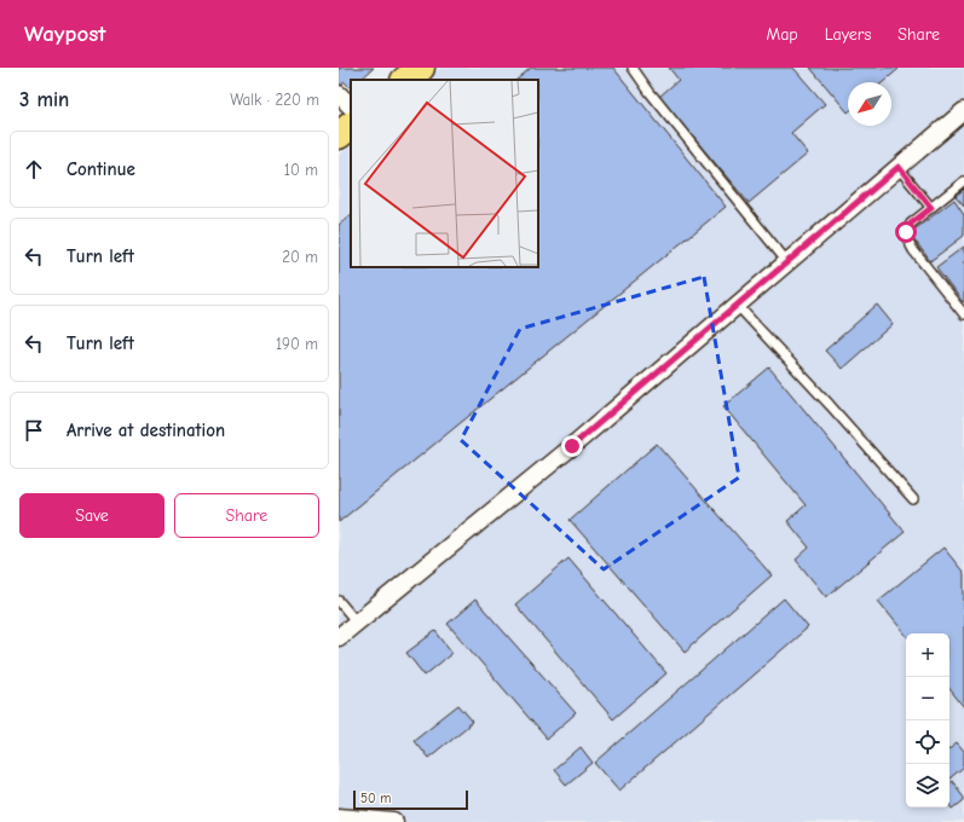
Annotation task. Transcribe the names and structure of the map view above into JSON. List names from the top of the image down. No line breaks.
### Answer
{"scale_bar":"50 m","north":"bottom left","page":{"header":"Waypost","nav":["Map","Layers","Share"],"heading":["3 min","Walk · 220 m"],"list":[["Continue","10 m"],["Turn left","20 m"],["Turn left","190 m"],"Arrive at destination"],"buttons":["Save","Share"],"map_buttons":["+","−"],"scale":"50 m"}}
